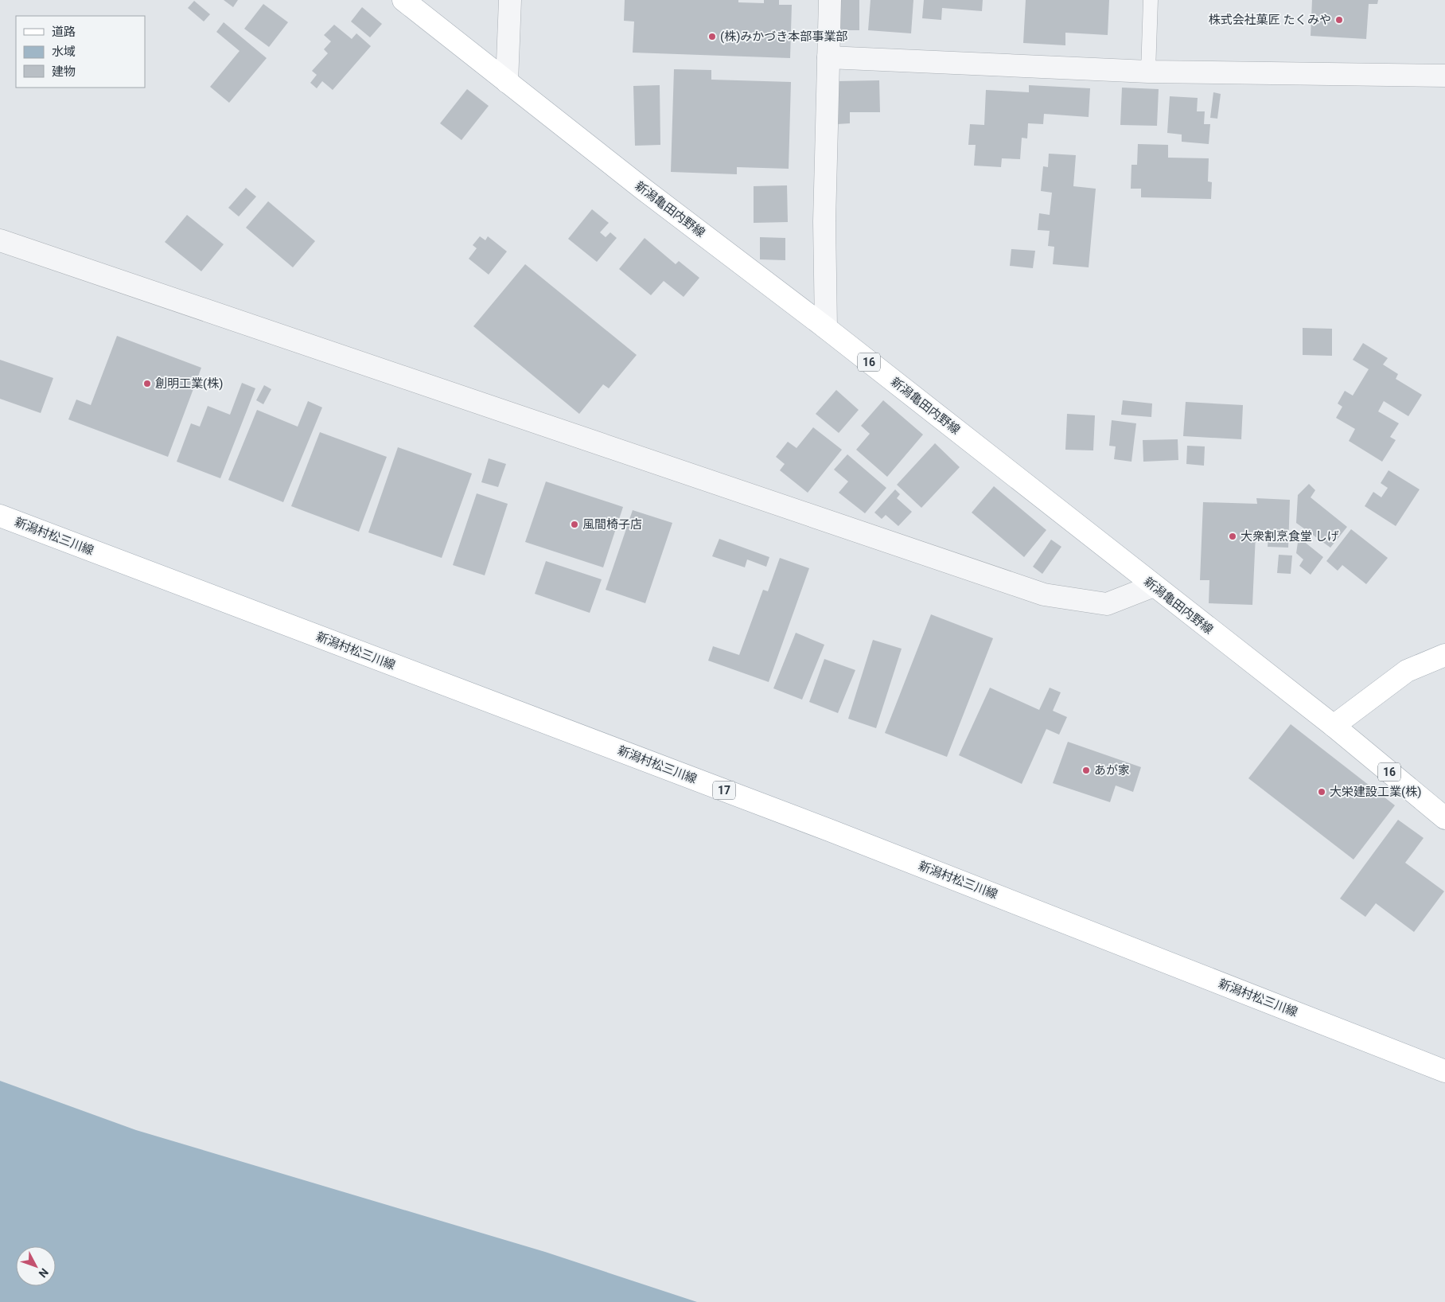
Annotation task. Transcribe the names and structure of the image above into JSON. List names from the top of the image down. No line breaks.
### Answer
{"streets":{"main road":["新潟亀田内野線","16","新潟村松三川線","17"]},"places":["株式会社菓匠 たくみや","(株)みかづき本部事業部","創明工業(株)","風間椅子店","大衆割烹食堂 しげ","あが家","大栄建設工業(株)"],"legend":["道路","水域","建物"],"north":"bottom right"}
